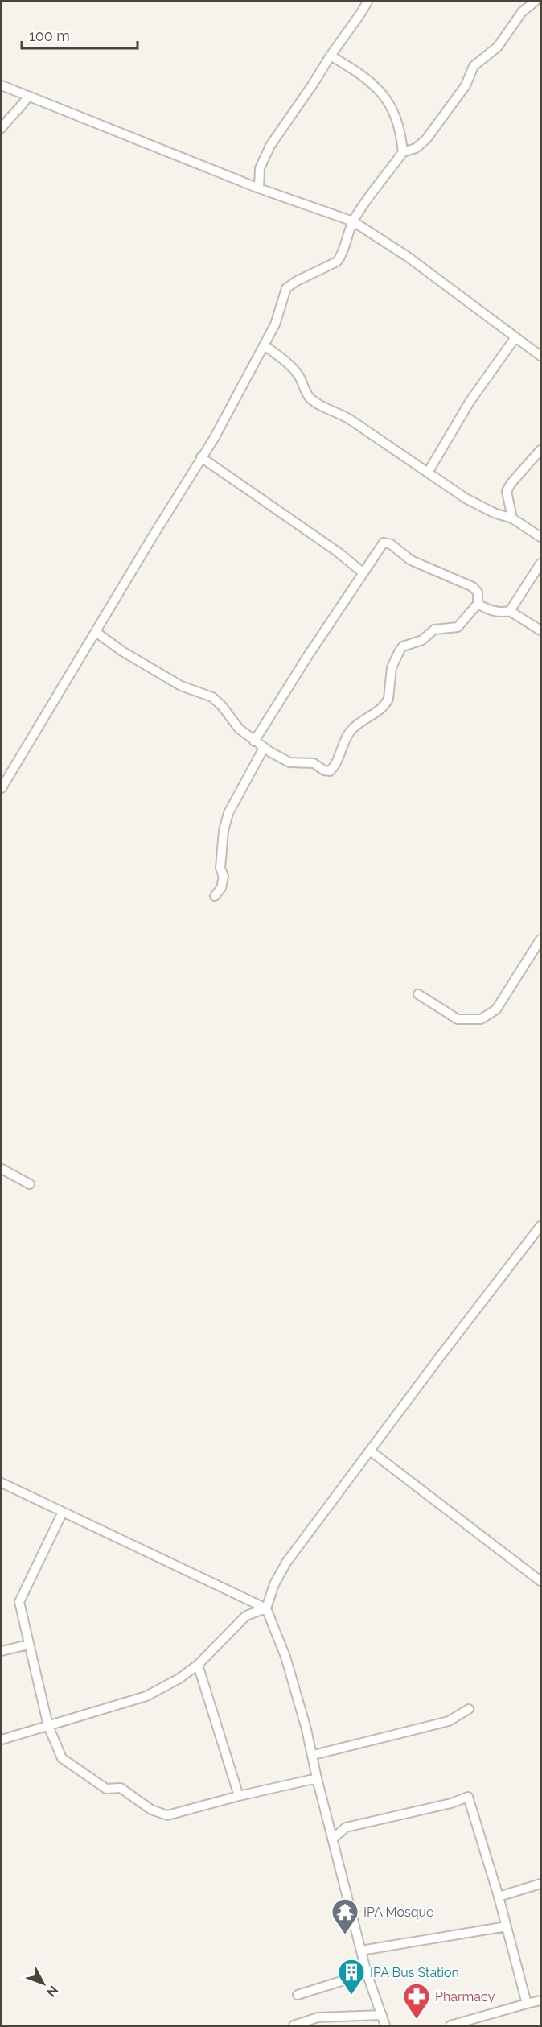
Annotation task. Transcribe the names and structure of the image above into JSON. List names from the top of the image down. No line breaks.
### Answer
{"places":{"temple":["IPA Mosque"],"building":["IPA Bus Station"],"pharmacy":["Pharmacy"]},"scale_bar":"100 m","north":"bottom right"}
